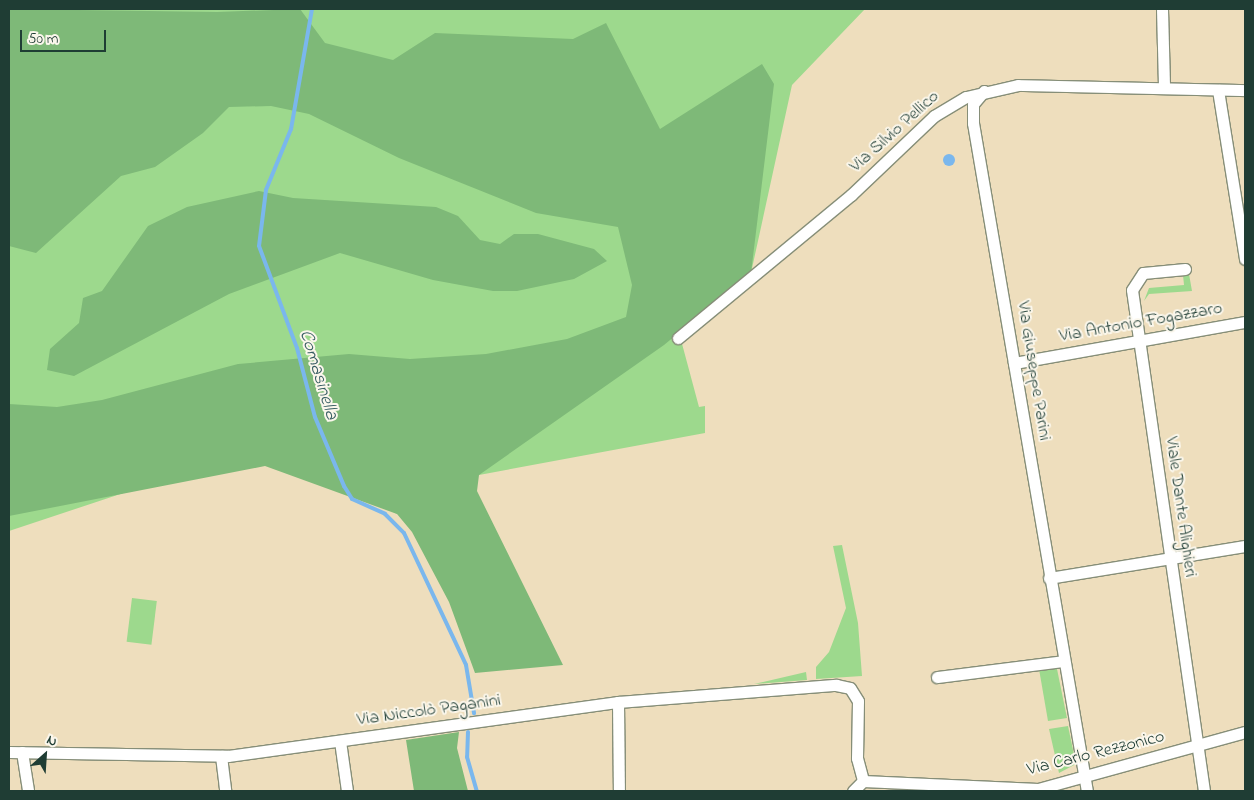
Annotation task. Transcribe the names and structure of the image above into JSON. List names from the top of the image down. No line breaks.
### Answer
{"streets":{"street":["Via Silvio Pellico","Via Antonio Fogazzaro","Via Giuseppe Parini","Viale Dante Alighieri","Via Niccolò Paganini","Via Carlo Rezzonico"]},"crossings":[["Via Silvio Pellico","Via Giuseppe Parini"],["Via Antonio Fogazzaro","Via Giuseppe Parini"],["Via Antonio Fogazzaro","Viale Dante Alighieri"],["Via Giuseppe Parini","Via Carlo Rezzonico"],["Viale Dante Alighieri","Via Carlo Rezzonico"],["Via Niccolò Paganini","Via Carlo Rezzonico"]],"water":["Comasinella"],"scale_bar":"50 m","north":"top right"}
